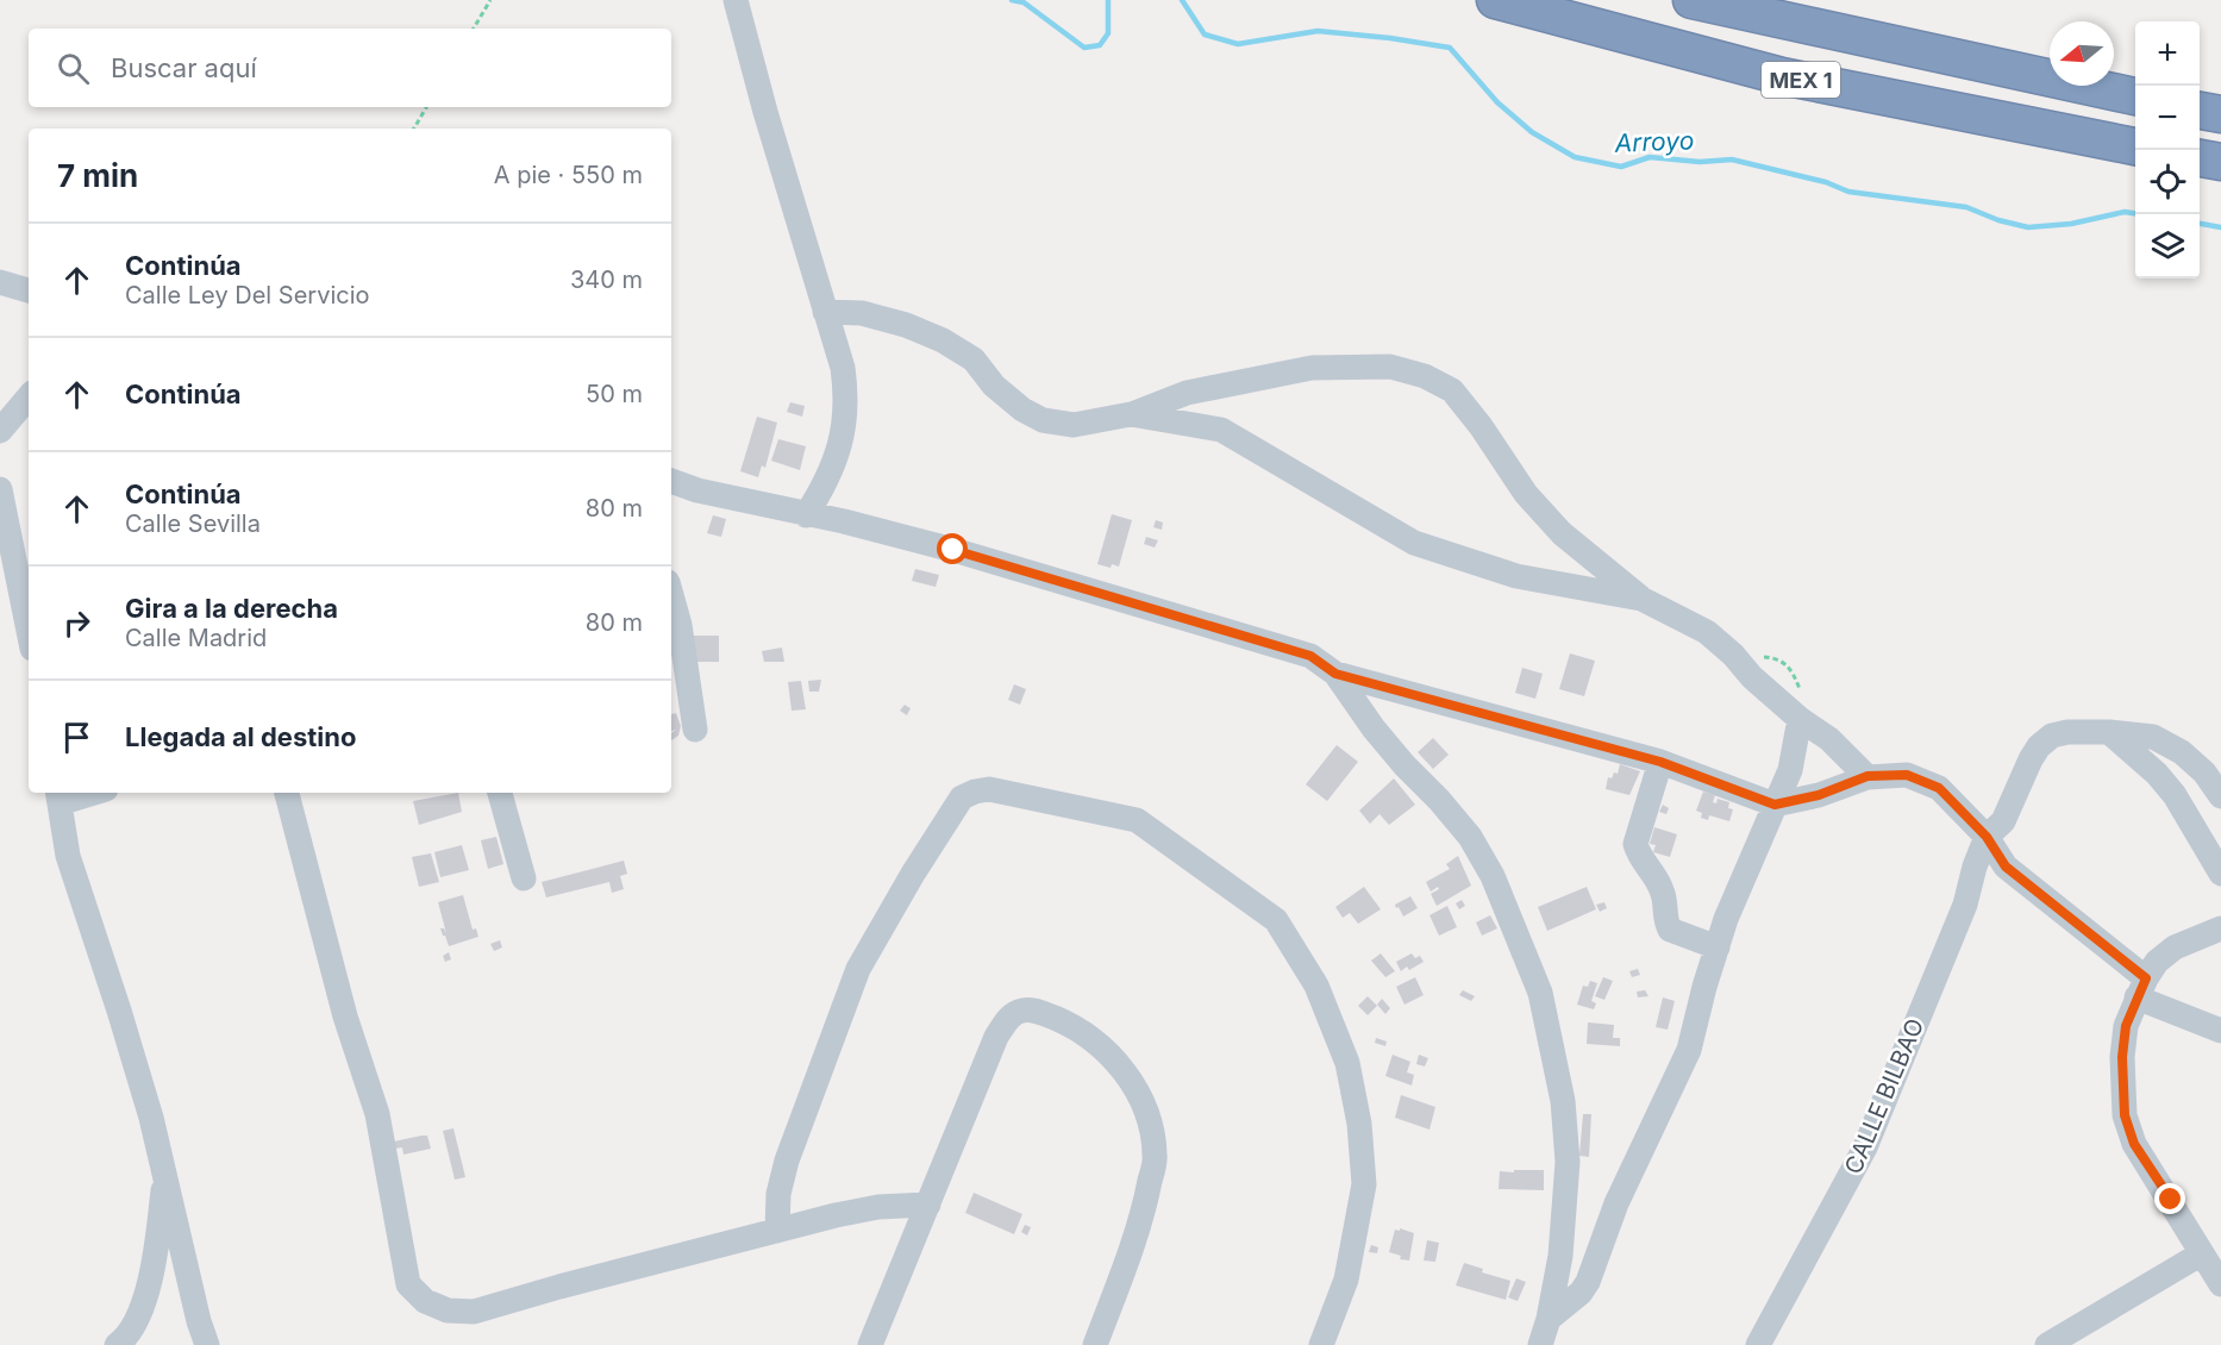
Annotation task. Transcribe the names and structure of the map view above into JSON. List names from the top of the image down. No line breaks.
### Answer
{"streets":{"highway":["MEX 1"],"street":["CALLE BILBAO"]},"water":["Arroyo"],"north":"left","page":{"map_buttons":["+","−"],"search":"Buscar aquí","heading":["7 min","A pie · 550 m"],"list":[["Continúa","Calle Ley Del Servicio","340 m"],["Continúa","50 m"],["Continúa","Calle Sevilla","80 m"],["Gira a la derecha","Calle Madrid","80 m"],"Llegada al destino"]}}
